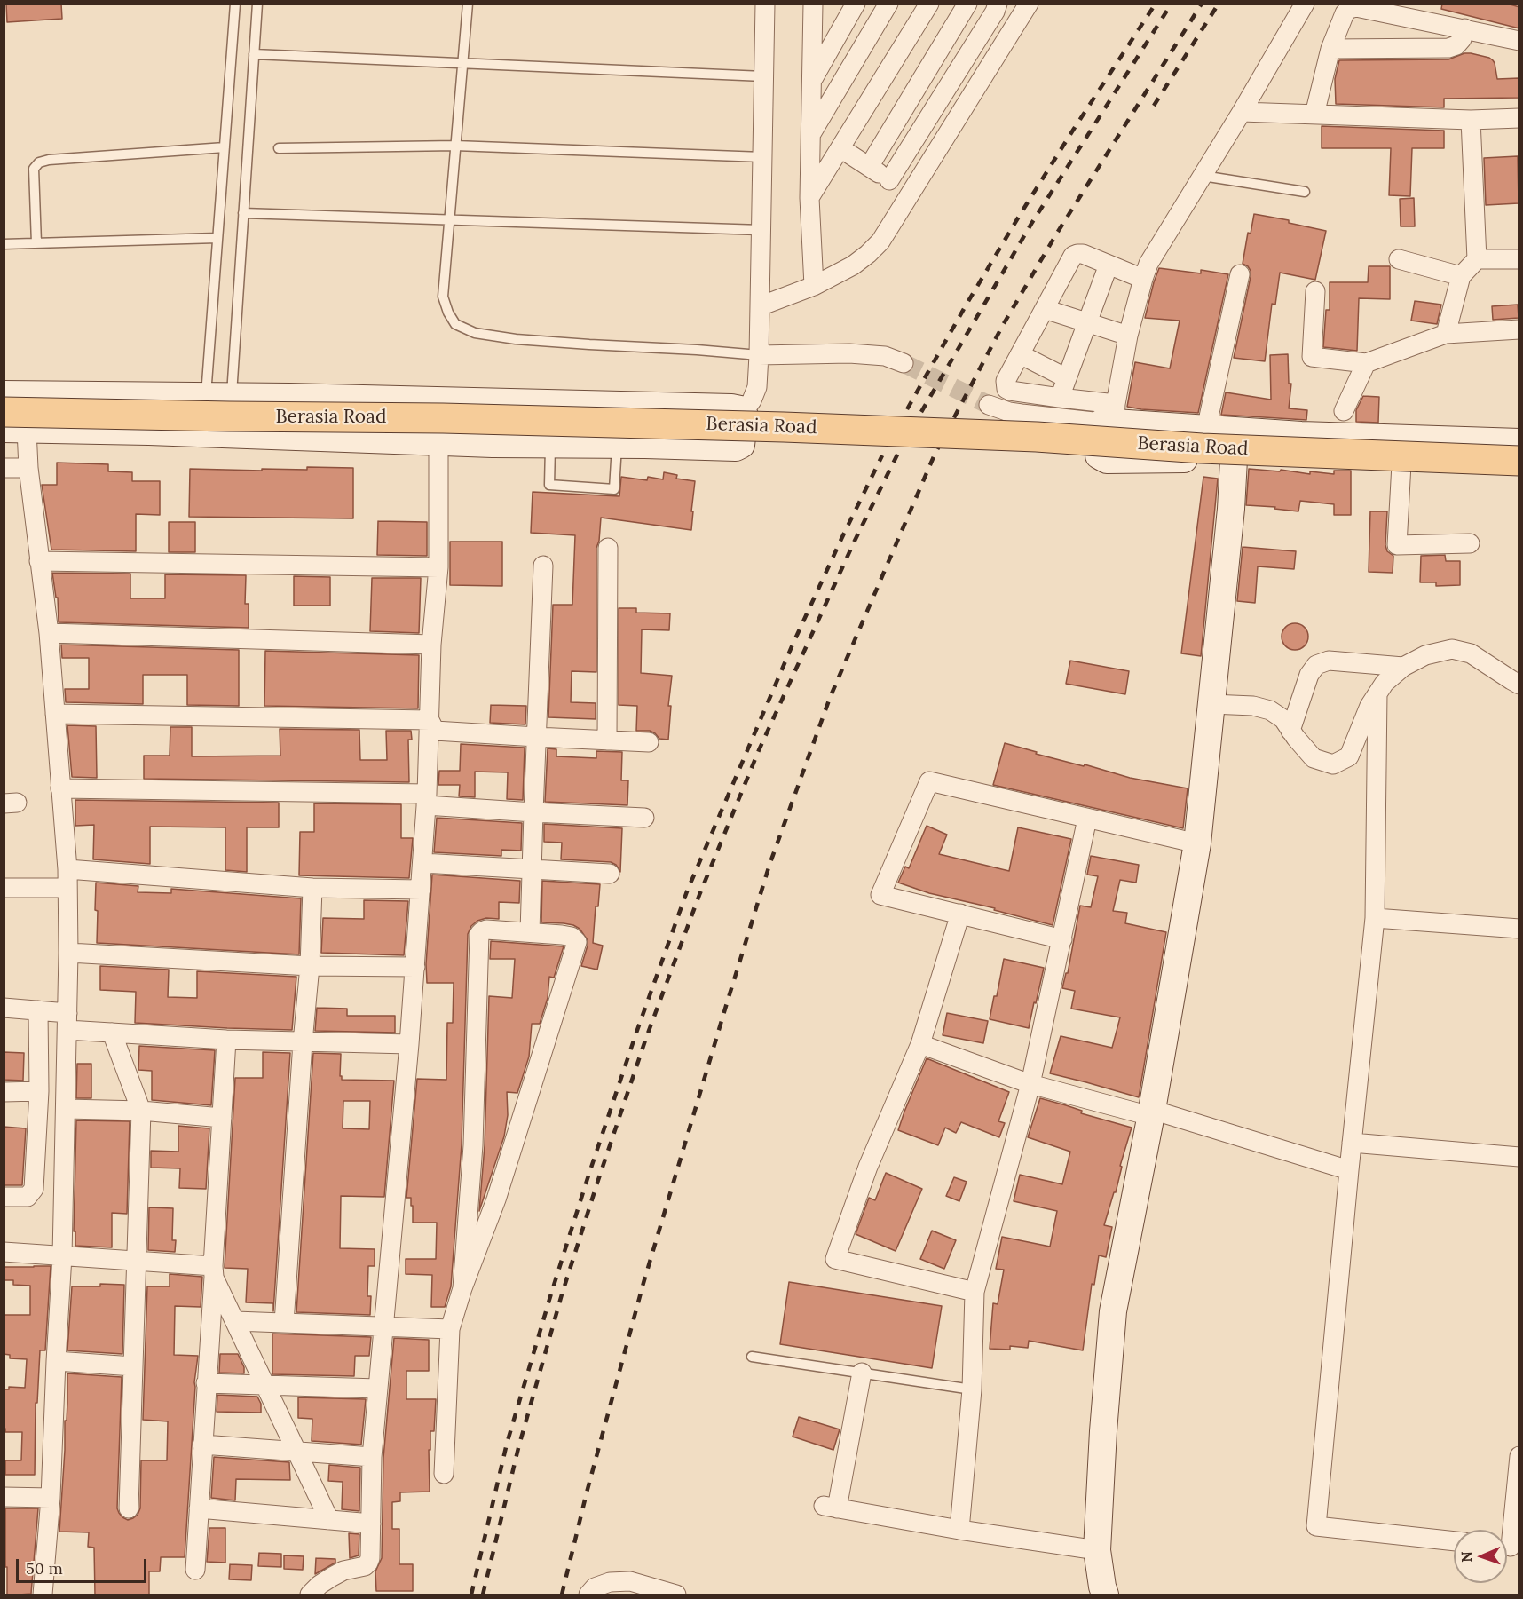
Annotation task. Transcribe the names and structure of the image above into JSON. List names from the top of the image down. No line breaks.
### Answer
{"streets":{"main road":["Berasia Road"]},"scale_bar":"50 m","north":"left"}
